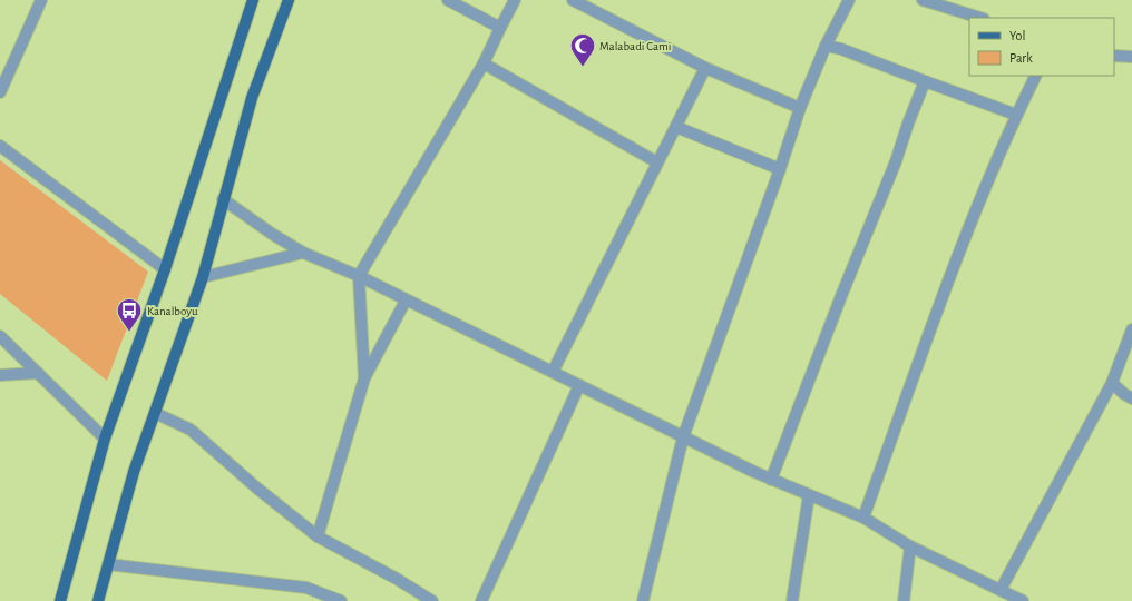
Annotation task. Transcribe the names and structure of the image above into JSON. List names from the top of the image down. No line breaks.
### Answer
{"places":{"mosque":["Malabadi Cami"],"bus stop":["Kanalboyu"]},"legend":["Yol","Park"]}
